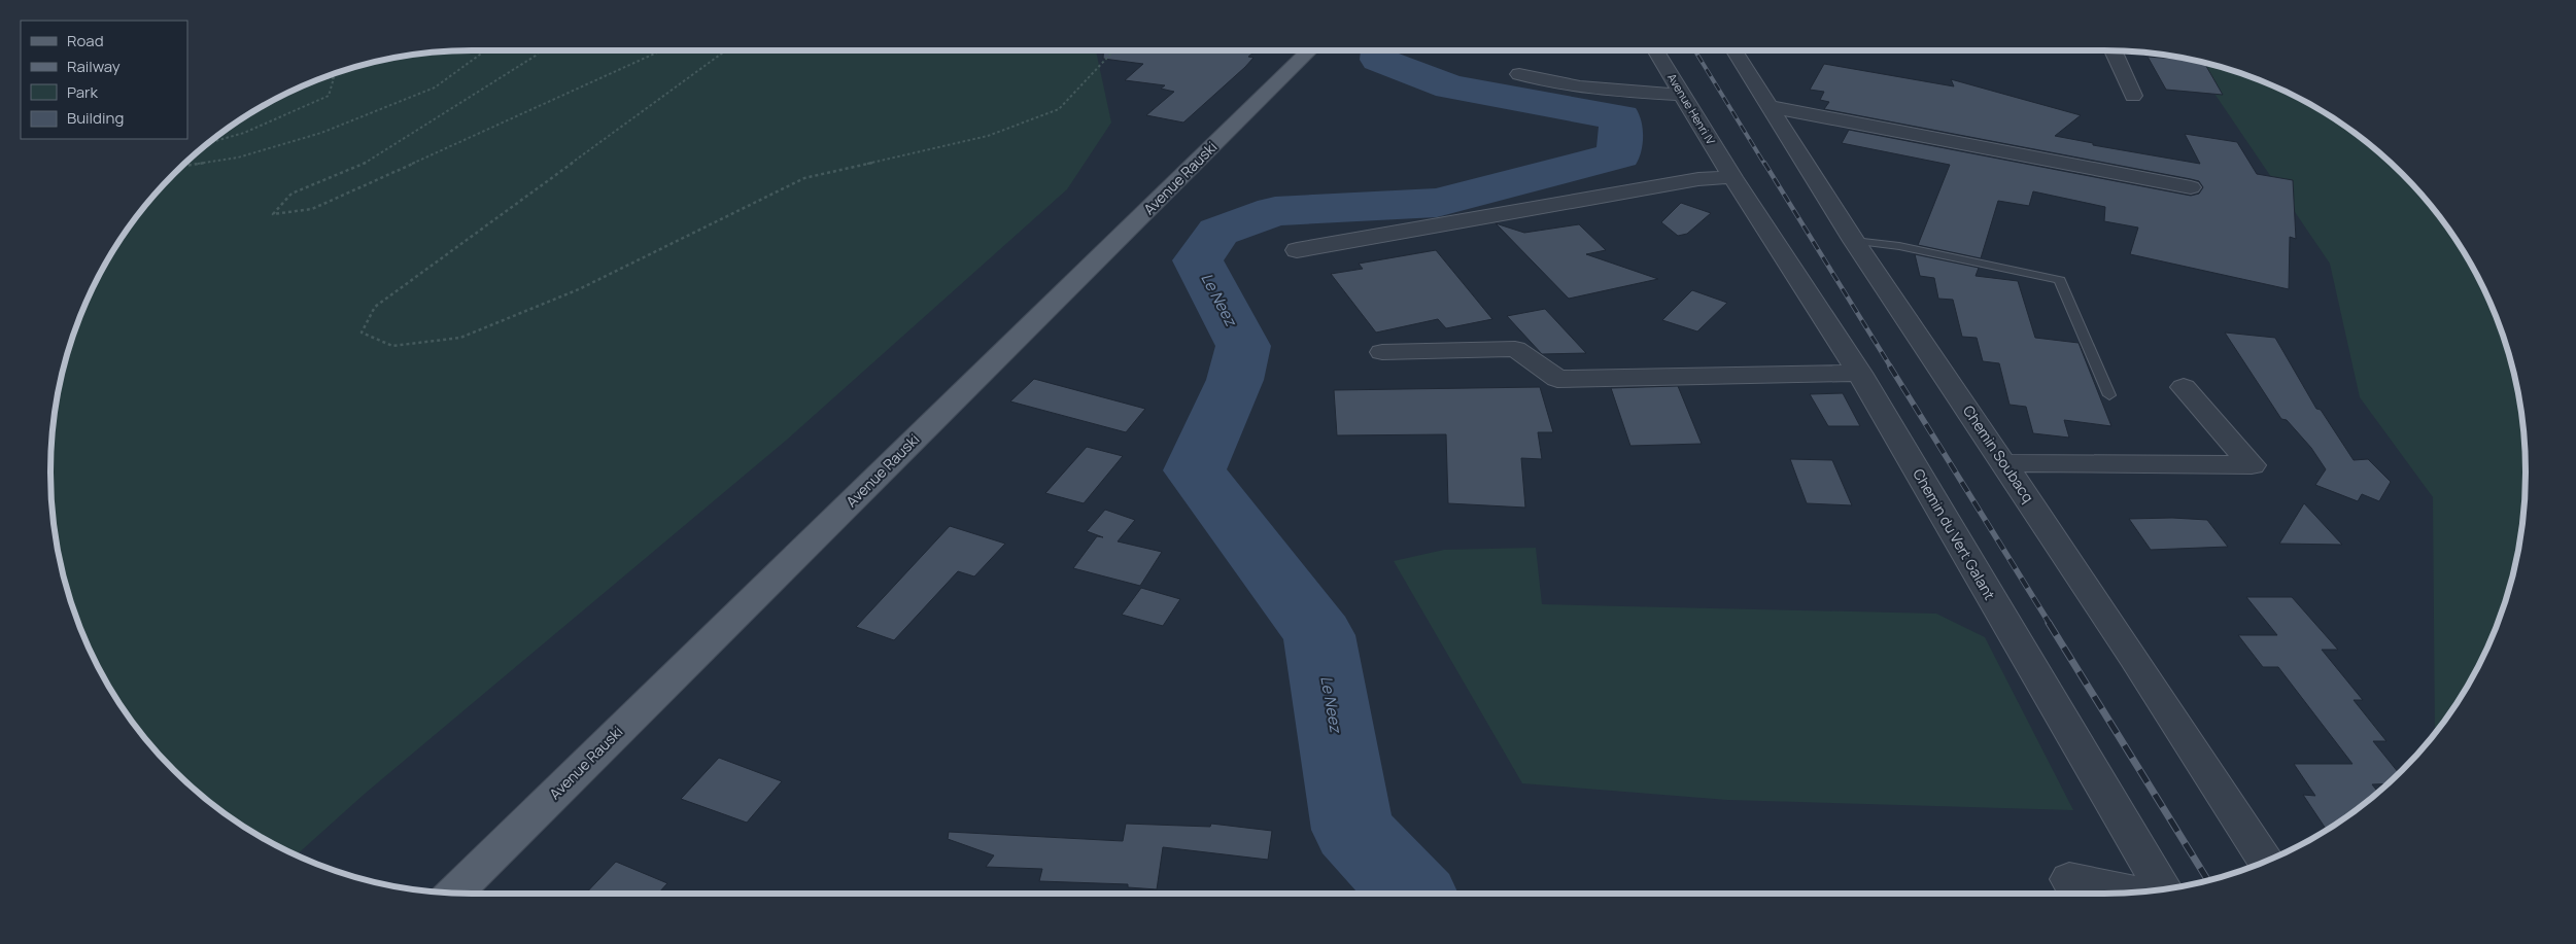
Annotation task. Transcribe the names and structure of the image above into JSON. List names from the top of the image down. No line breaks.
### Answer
{"streets":{"main road":["Avenue Rauski"],"street":["Avenue Henri IV","Chemin Soubacq","Chemin du Vert Galant"]},"crossings":[["Avenue Henri IV","Chemin du Vert Galant"]],"water":["Le Neez"],"legend":["Road","Railway","Park","Building"]}
